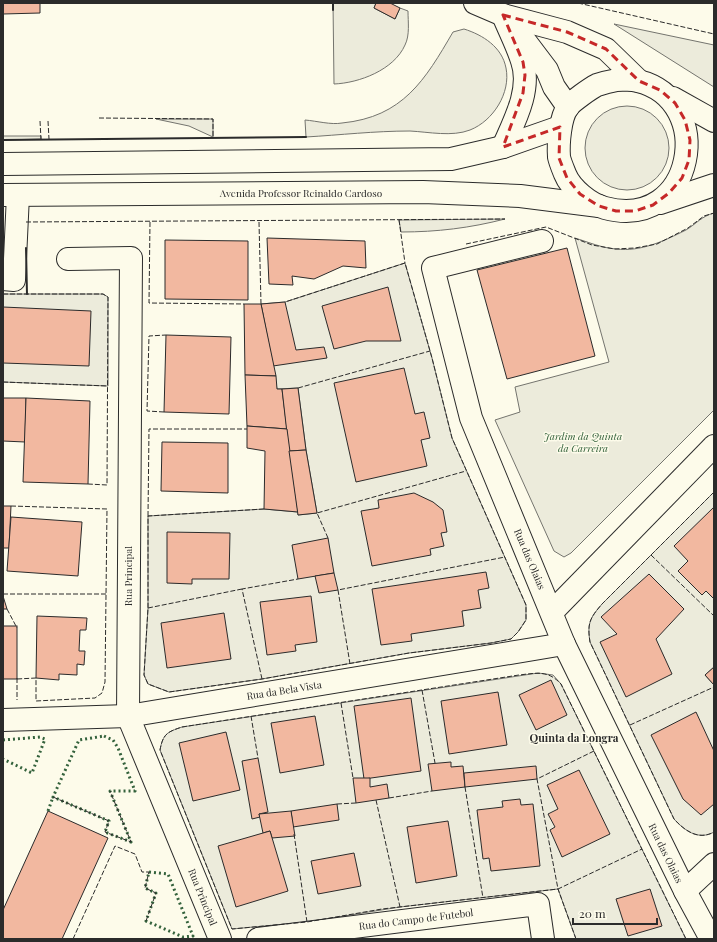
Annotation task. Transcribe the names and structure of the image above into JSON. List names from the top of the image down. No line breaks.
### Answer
{"streets":{"street":["Avenida Professor Reinaldo Cardoso","Rua das Olaias","Rua Principal","Rua da Bela Vista","Rua do Campo de Futebol"]},"crossings":[["Rua das Olaias","Rua da Bela Vista"],["Rua Principal","Rua da Bela Vista"]],"districts":["Quinta da Longra"],"parks":["Jardim da Quinta da Carreira"],"scale_bar":"20 m"}
